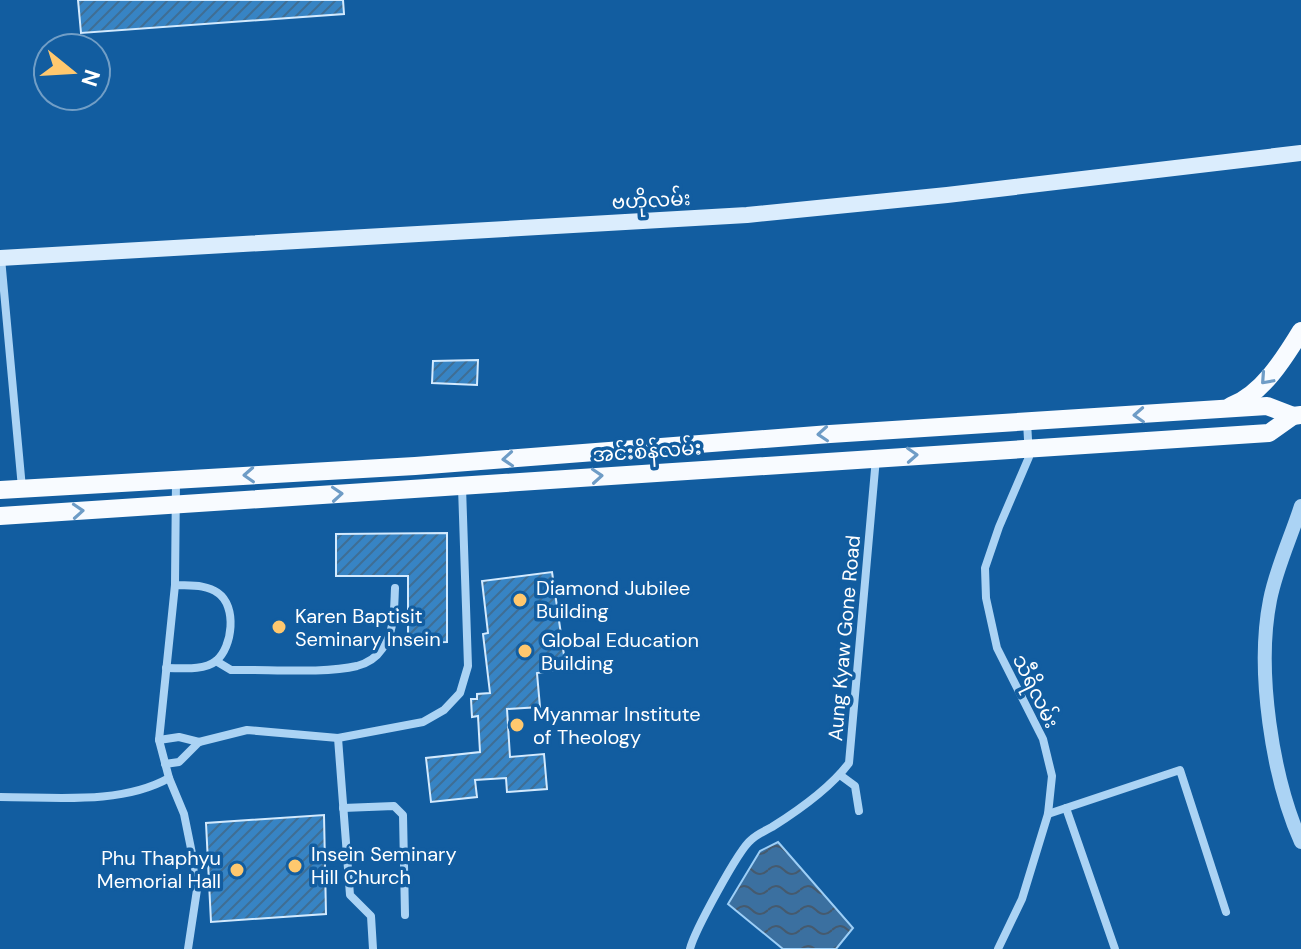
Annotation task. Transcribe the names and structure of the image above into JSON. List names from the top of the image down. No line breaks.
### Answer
{"streets":{"main road":["ဗဟိုလမ်း","အင်းစိန်လမ်း"],"street":["Aung Kyaw Gone Road","သီရိလမ်း"]},"crossings":[["အင်းစိန်လမ်း","Aung Kyaw Gone Road"],["အင်းစိန်လမ်း","သီရိလမ်း"]],"places":["Diamond Jubilee Building","Karen Baptisit Seminary Insein","Global Education Building","Myanmar Institute of Theology","Insein Seminary Hill Church","Phu Thaphyu Memorial Hall"],"north":"right"}
